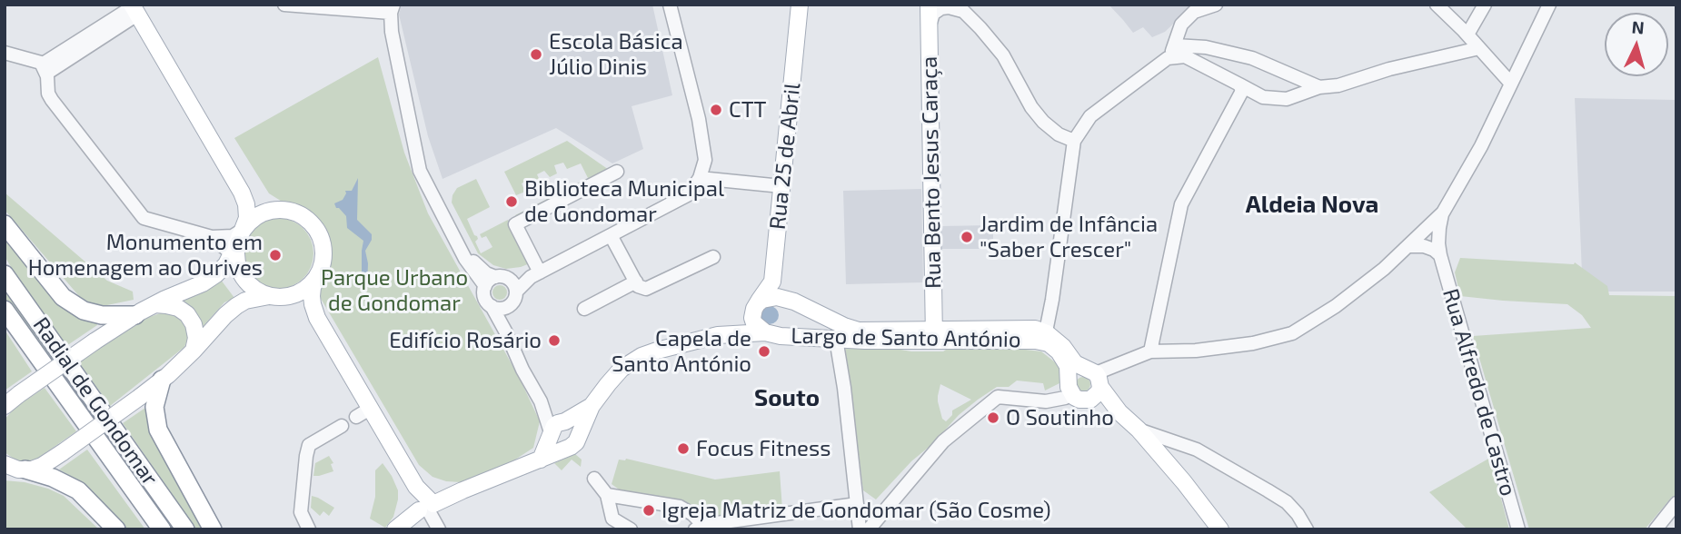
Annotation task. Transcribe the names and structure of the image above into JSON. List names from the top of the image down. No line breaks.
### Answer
{"streets":{"highway":["Radial de Gondomar"],"main road":["Rua 25 de Abril","Rua Bento Jesus Caraça","Largo de Santo António"],"street":["Rua Alfredo de Castro"]},"crossings":[["Rua 25 de Abril","Largo de Santo António"],["Rua Bento Jesus Caraça","Largo de Santo António"]],"districts":["Aldeia Nova","Souto"],"parks":["Parque Urbano de Gondomar"],"places":["Escola Básica Júlio Dinis","CTT","Biblioteca Municipal de Gondomar","Jardim de Infância \"Saber Crescer\"","Monumento em Homenagem ao Ourives","Edifício Rosário","Capela de Santo António","O Soutinho","Focus Fitness","Igreja Matriz de Gondomar (São Cosme)"],"north":"top"}
